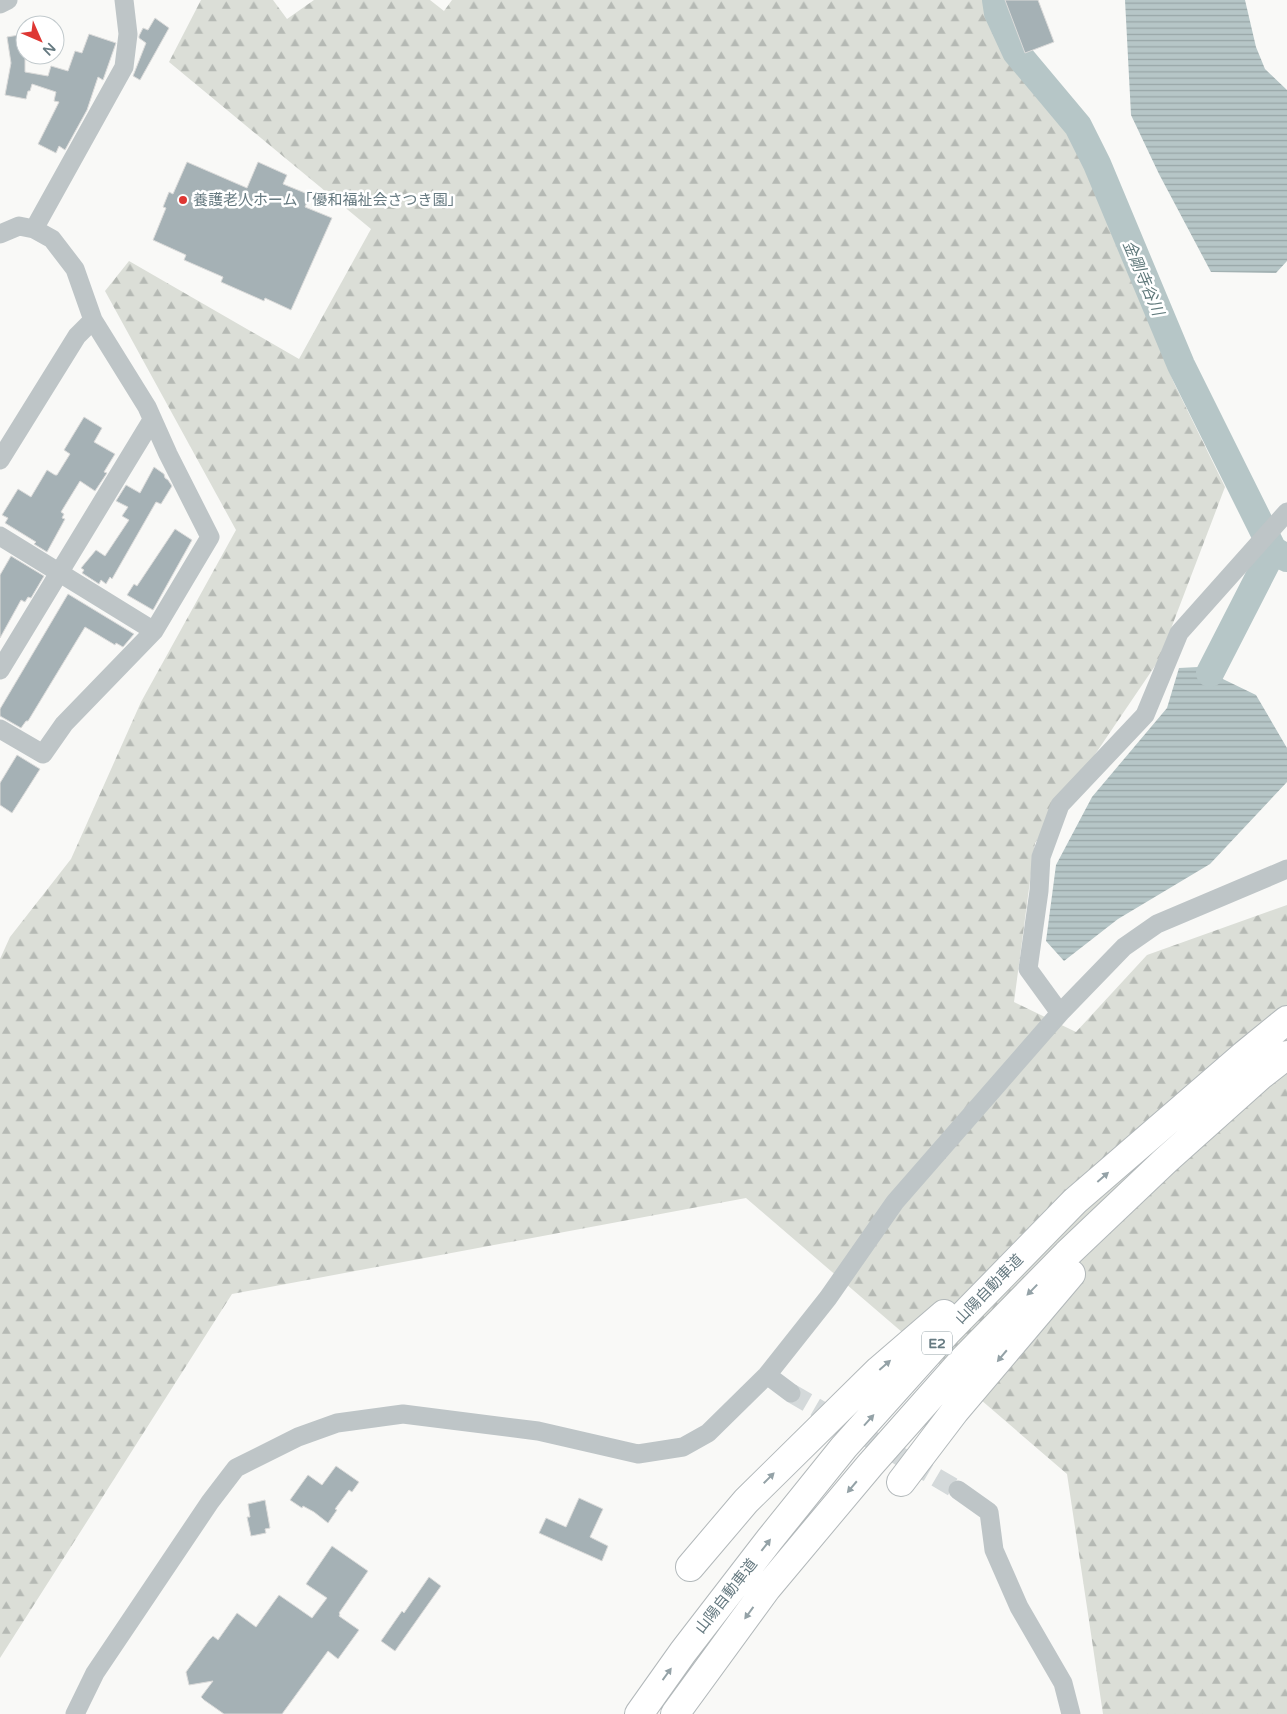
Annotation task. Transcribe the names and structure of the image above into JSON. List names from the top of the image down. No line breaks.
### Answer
{"streets":{"highway":["山陽自動車道","E2"]},"water":["金剛寺谷川"],"places":["養護老人ホーム「優和福祉会さつき園」"],"north":"bottom right"}
